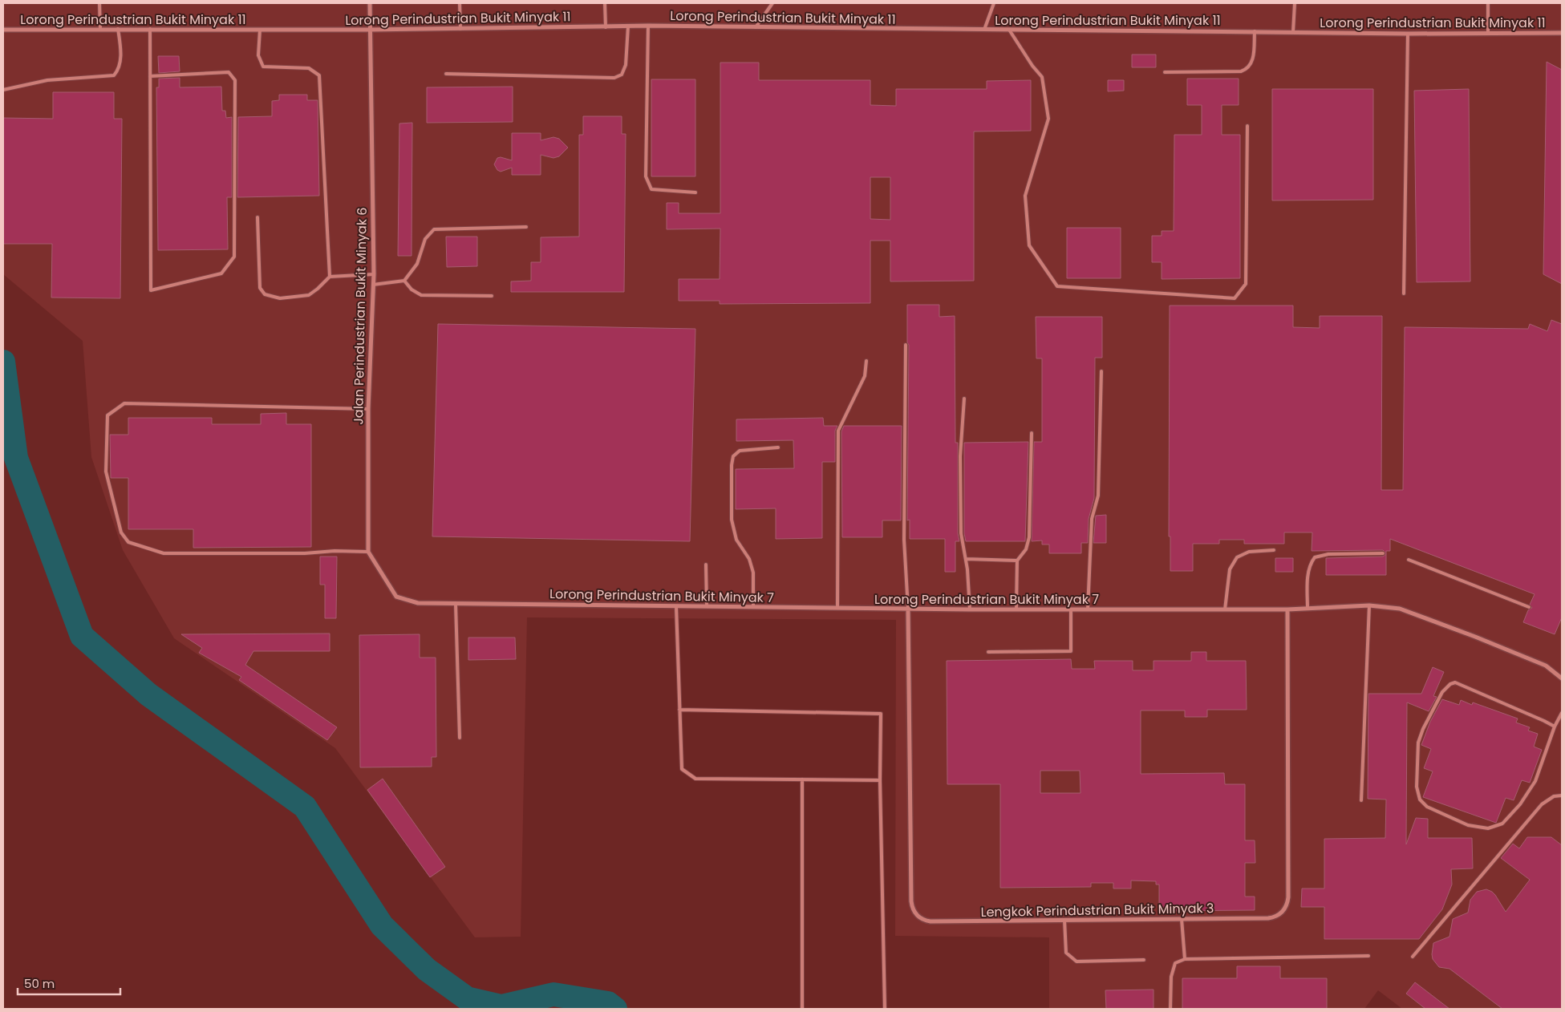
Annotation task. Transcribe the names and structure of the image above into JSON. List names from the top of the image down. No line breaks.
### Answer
{"streets":{"street":["Lorong Perindustrian Bukit Minyak 11","Jalan Perindustrian Bukit Minyak 6","Lorong Perindustrian Bukit Minyak 7","Lengkok Perindustrian Bukit Minyak 3"]},"crossings":[["Lorong Perindustrian Bukit Minyak 11","Jalan Perindustrian Bukit Minyak 6"],["Jalan Perindustrian Bukit Minyak 6","Lorong Perindustrian Bukit Minyak 7"],["Lorong Perindustrian Bukit Minyak 7","Lengkok Perindustrian Bukit Minyak 3"]],"scale_bar":"50 m"}
